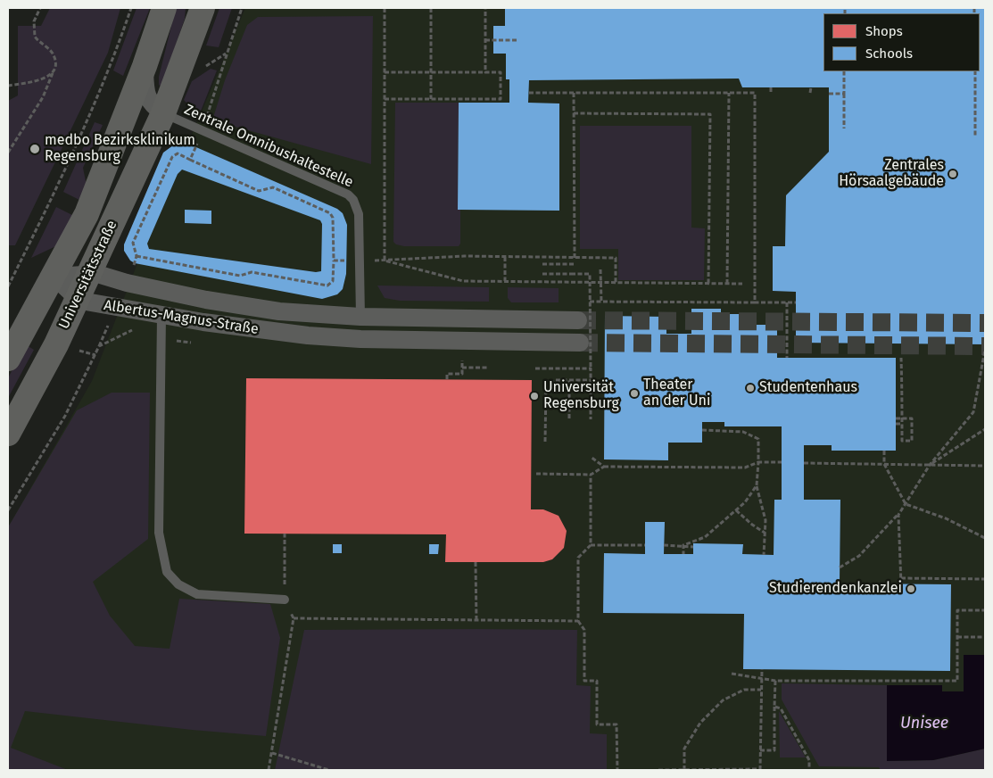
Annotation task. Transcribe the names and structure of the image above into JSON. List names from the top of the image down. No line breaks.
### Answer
{"streets":{"street":["Universitätsstraße","Albertus-Magnus-Straße"],"lane":["Zentrale Omnibushaltestelle"]},"crossings":[["Zentrale Omnibushaltestelle","Universitätsstraße"],["Zentrale Omnibushaltestelle","Albertus-Magnus-Straße"],["Universitätsstraße","Albertus-Magnus-Straße"]],"water":["Unisee"],"places":["medbo Bezirksklinikum Regensburg","Zentrales Hörsaalgebäude","Studentenhaus","Theater an der Uni","Universität Regensburg","Studierendenkanzlei"],"legend":["Shops","Schools"]}
